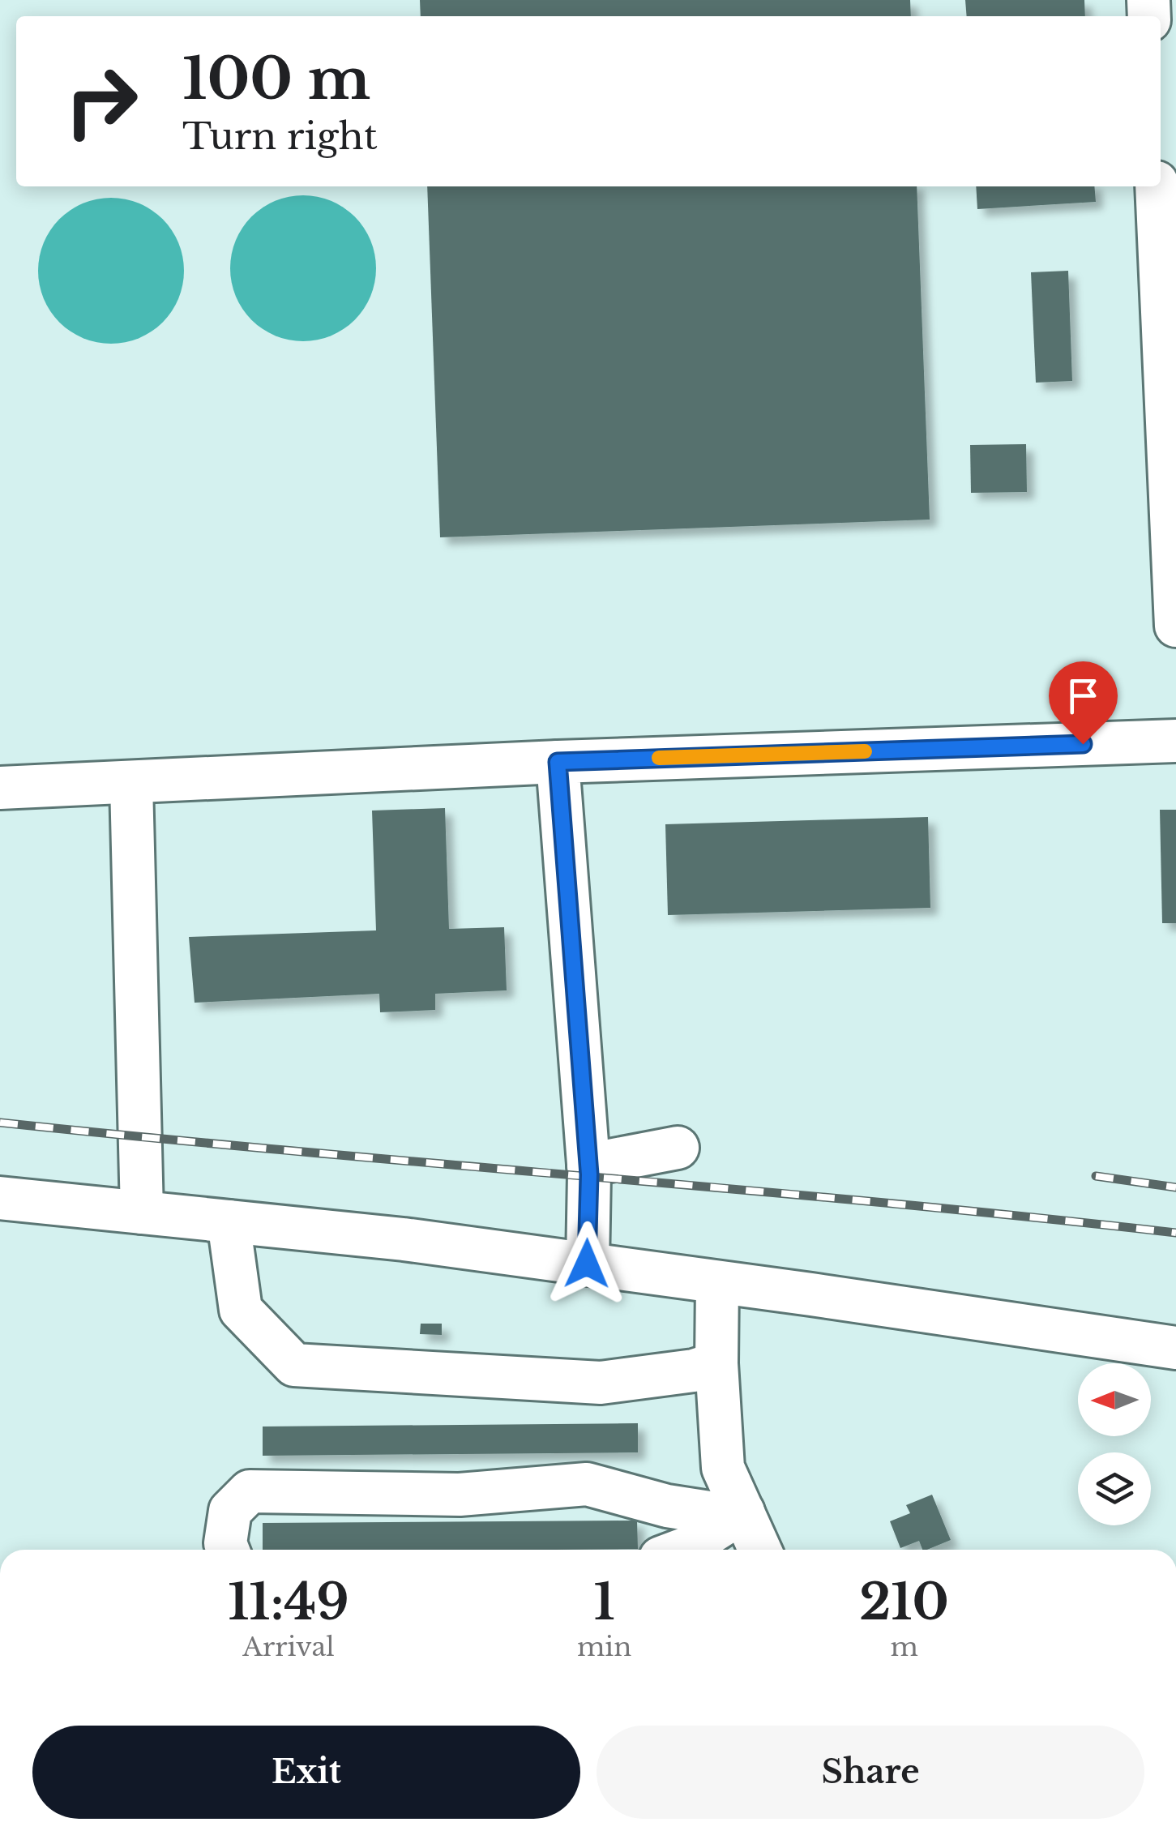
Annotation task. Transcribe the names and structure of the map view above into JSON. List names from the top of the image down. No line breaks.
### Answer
{"north":"left","page":{"turn":["100 m","Turn right"],"eta":["11:49","Arrival","1","min","210","m"],"buttons":["Exit","Share"]}}
